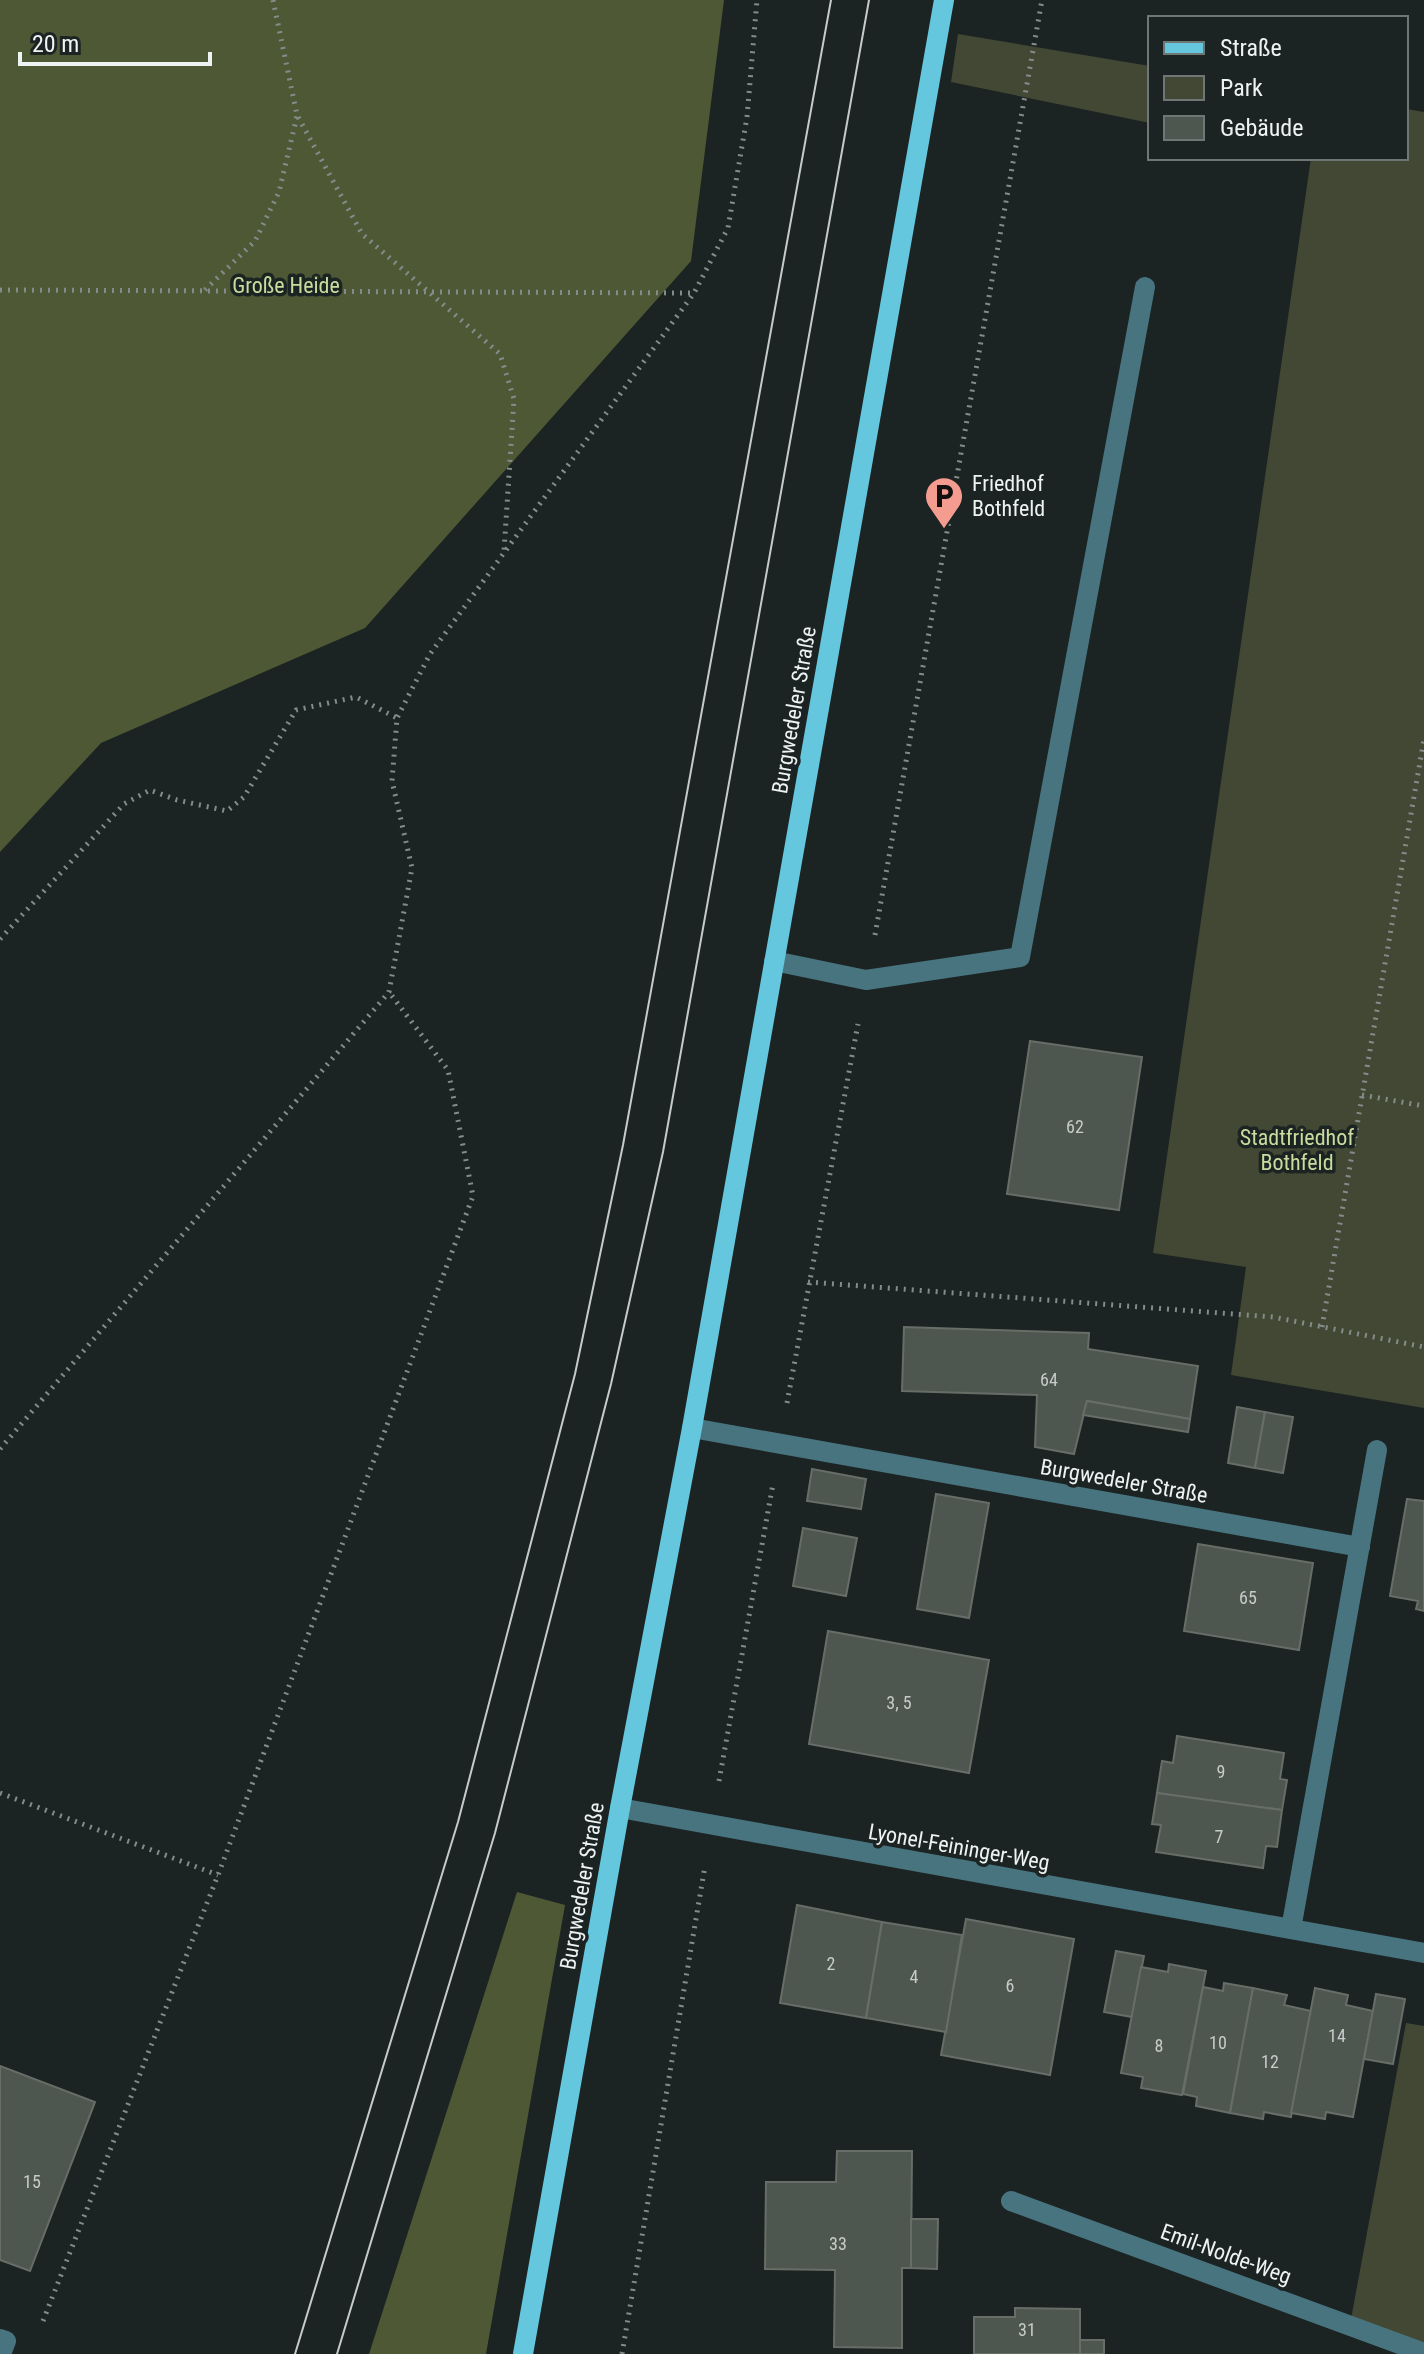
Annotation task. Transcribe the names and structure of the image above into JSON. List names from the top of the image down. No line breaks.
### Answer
{"streets":{"main road":["Burgwedeler Straße"],"street":["Lyonel-Feininger-Weg","Emil-Nolde-Weg"]},"crossings":[["Burgwedeler Straße","Lyonel-Feininger-Weg"]],"parks":["Große Heide","Stadtfriedhof Bothfeld"],"places":{"parking":["Friedhof Bothfeld"]},"house_numbers":["62","64","65","3, 5","9","7","2","4","6","14","10","8","12","15","33","31"],"legend":["Straße","Park","Gebäude"],"scale_bar":"20 m"}
